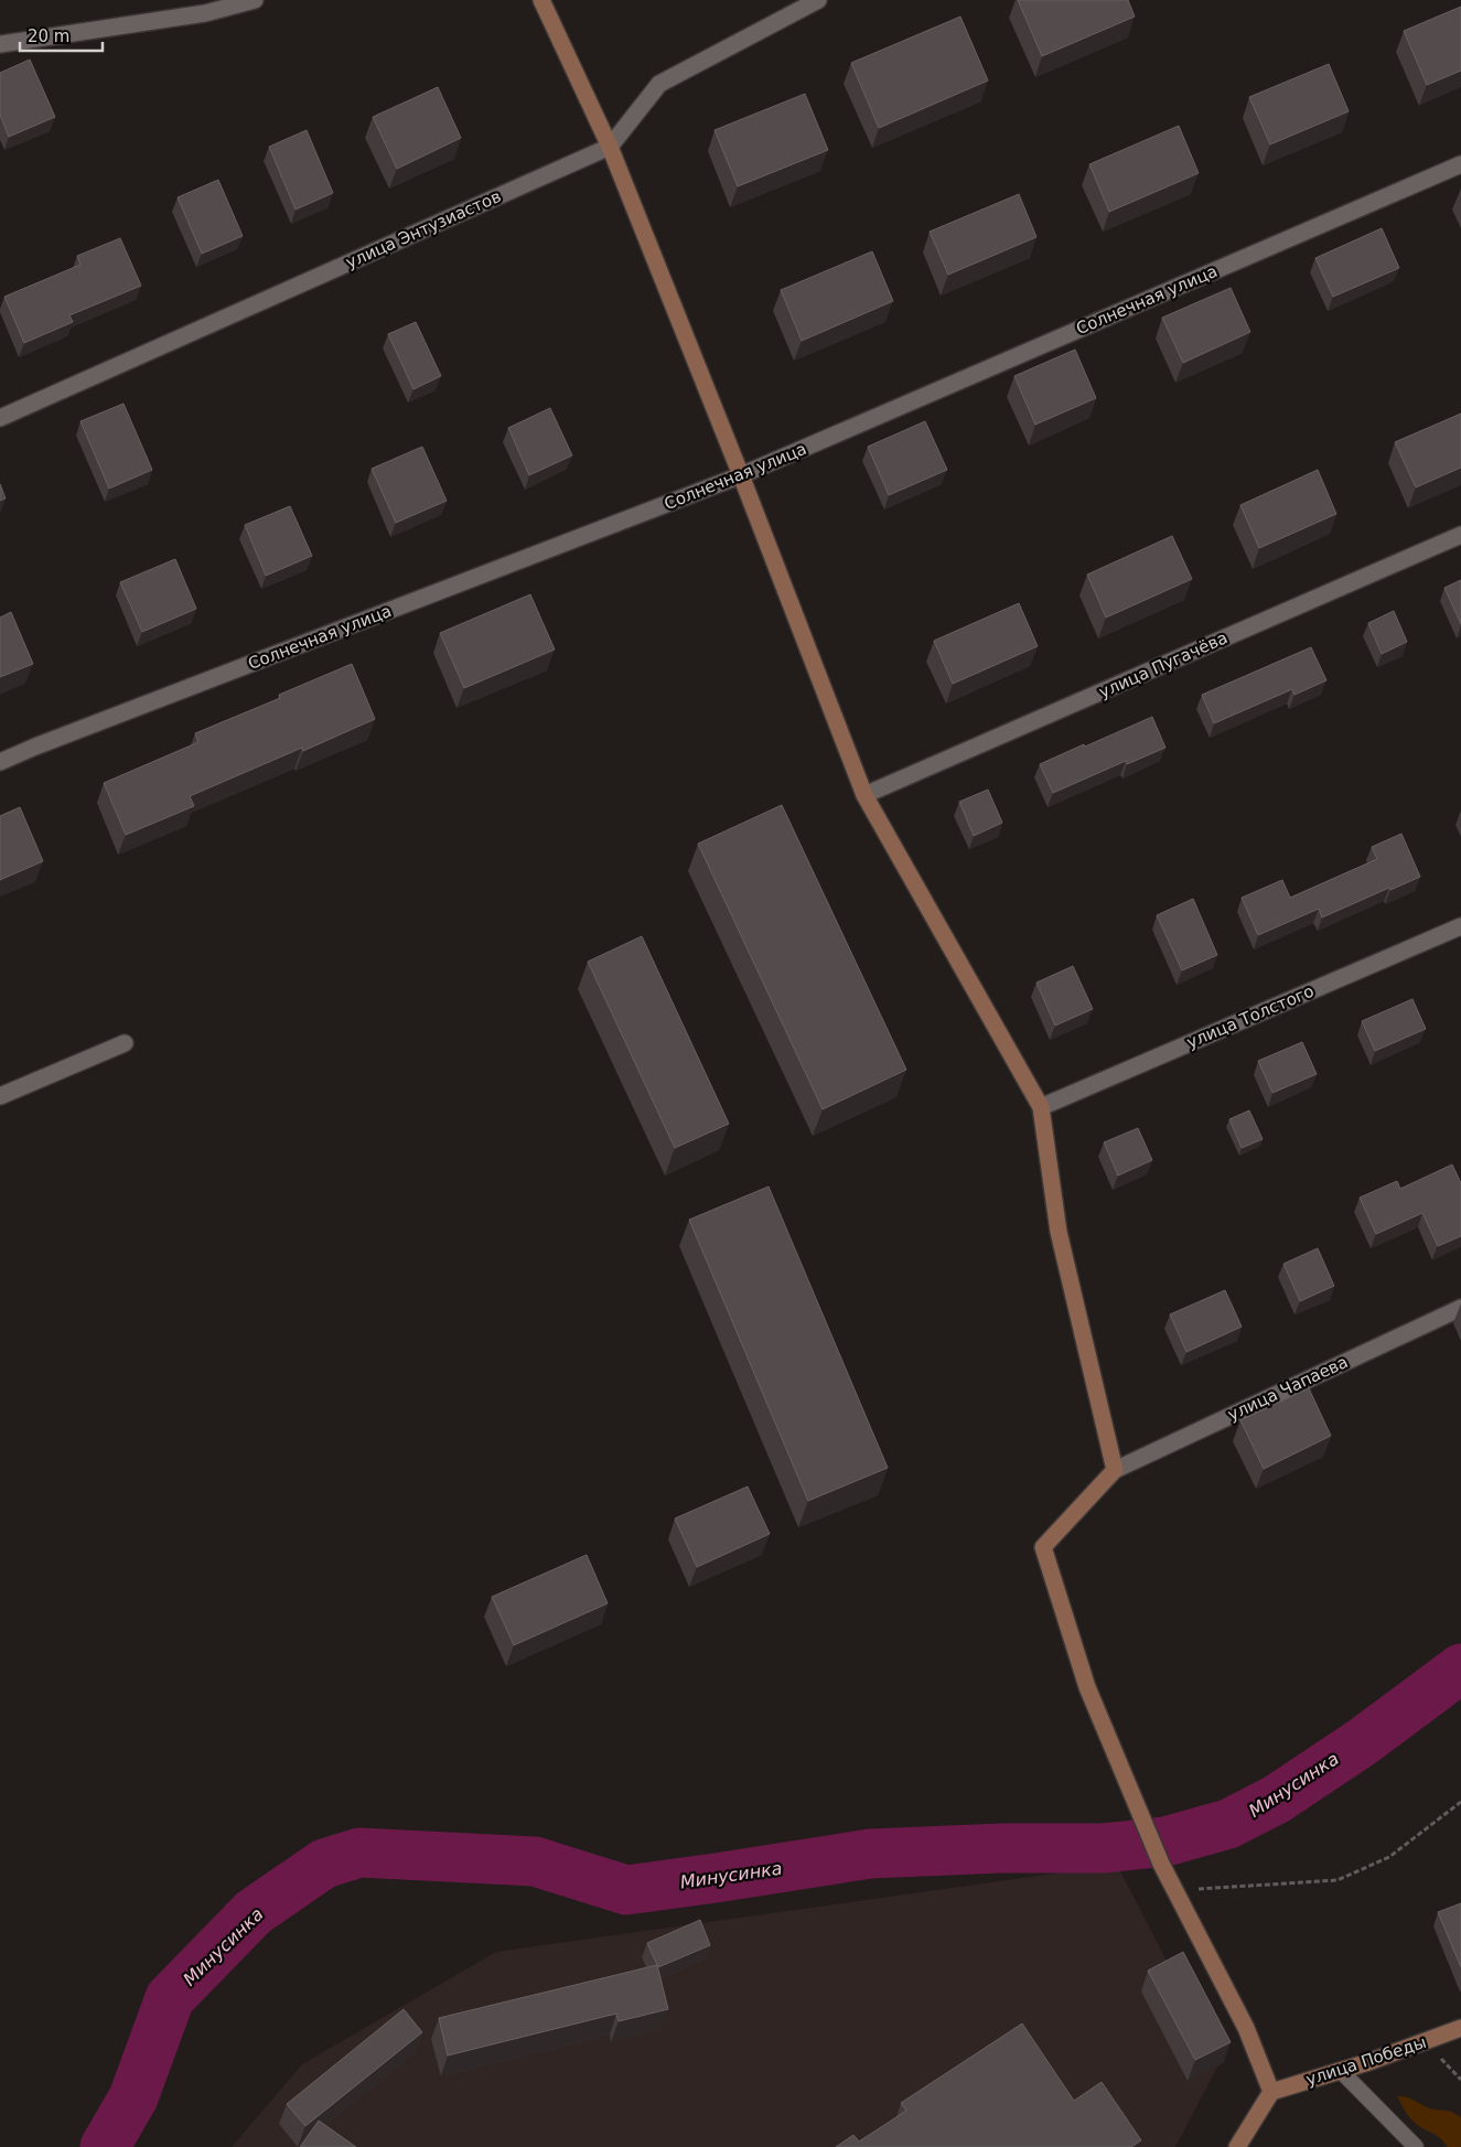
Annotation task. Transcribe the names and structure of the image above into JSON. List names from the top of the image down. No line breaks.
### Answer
{"streets":{"street":["улица Энтузиастов","Солнечная улица","улица Пугачёва","улица Толстого","улица Чапаева","улица Победы"]},"water":["Минусинка"],"scale_bar":"20 m"}
